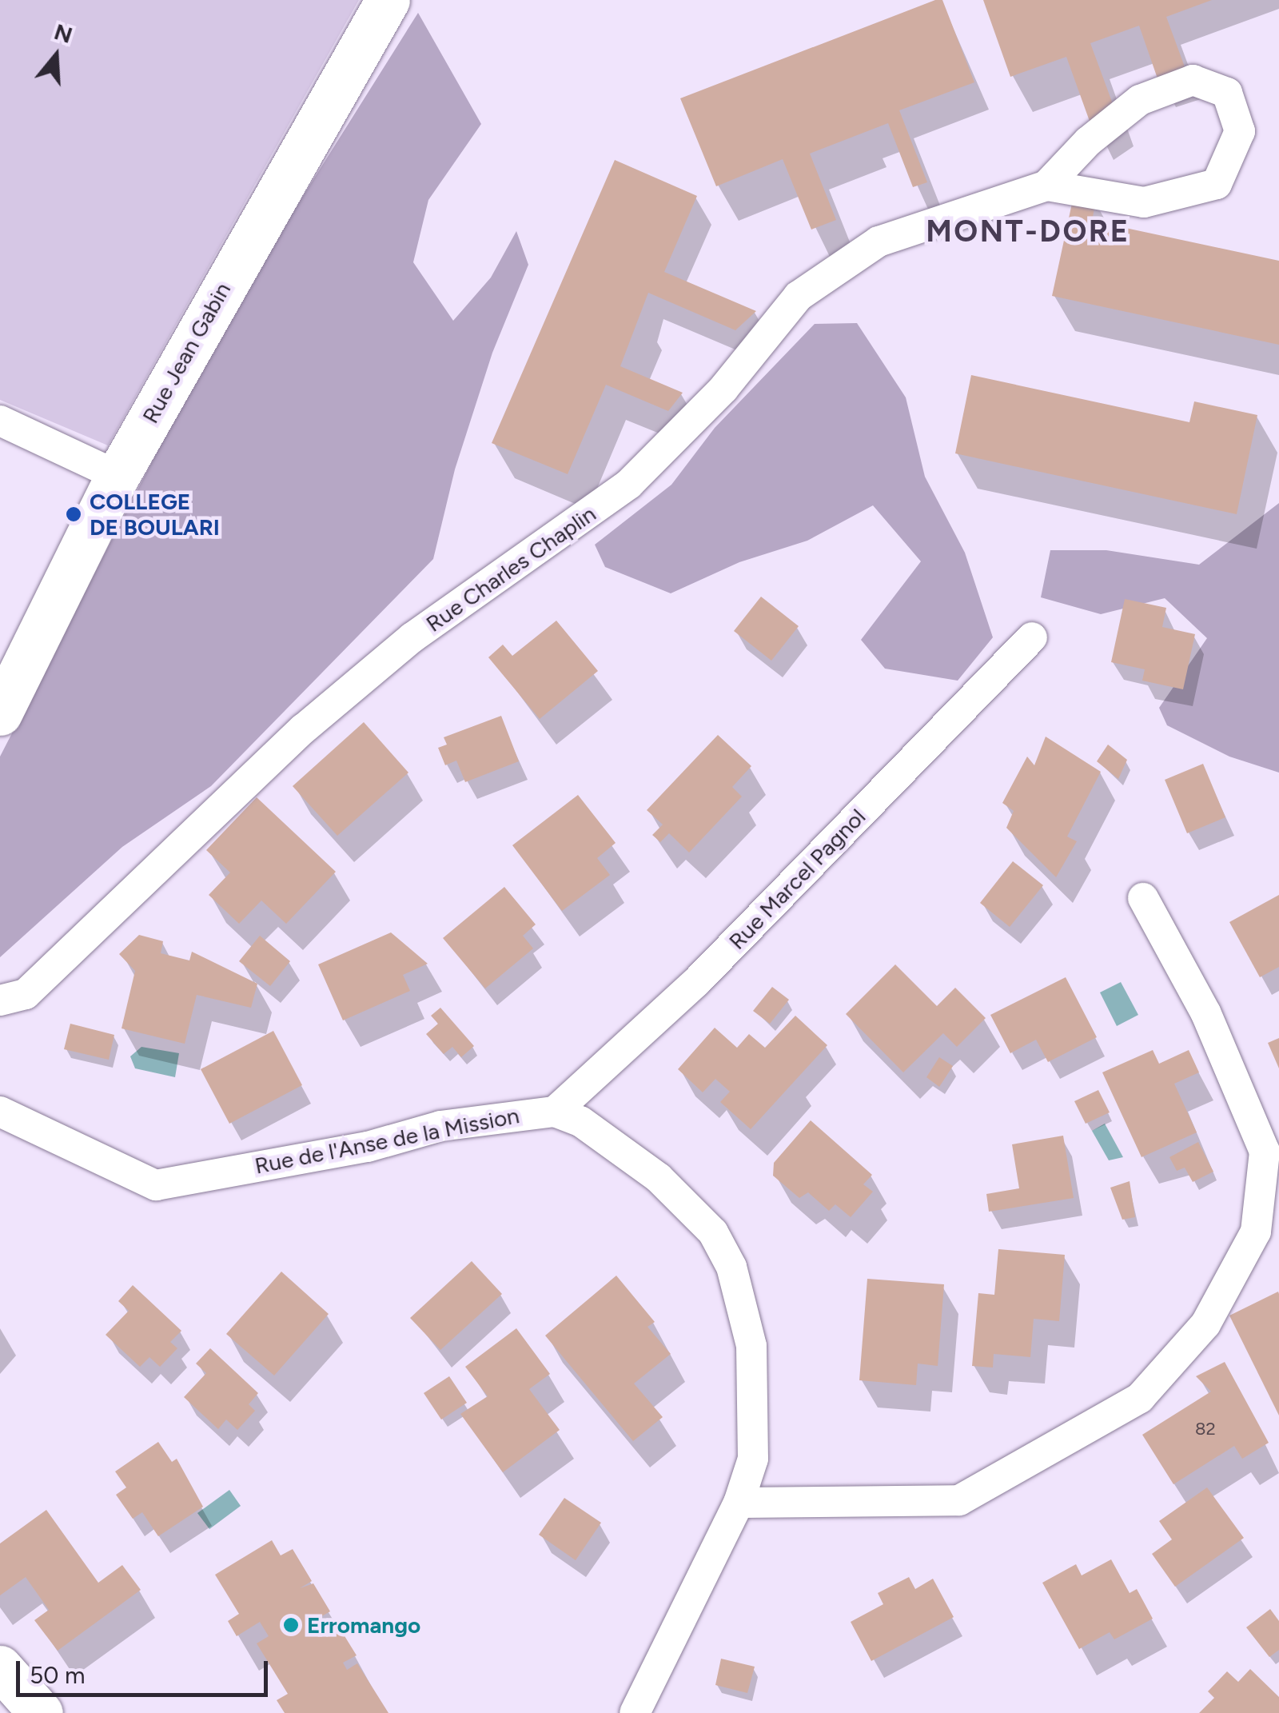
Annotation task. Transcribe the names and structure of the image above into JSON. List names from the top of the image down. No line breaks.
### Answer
{"streets":{"street":["Rue Jean Gabin","Rue Charles Chaplin","Rue Marcel Pagnol","Rue de l'Anse de la Mission"]},"crossings":[["Rue Marcel Pagnol","Rue de l'Anse de la Mission"]],"districts":["MONT-DORE"],"places":["COLLEGE DE BOULARI","Erromango"],"house_numbers":["82"],"scale_bar":"50 m","north":"top"}
